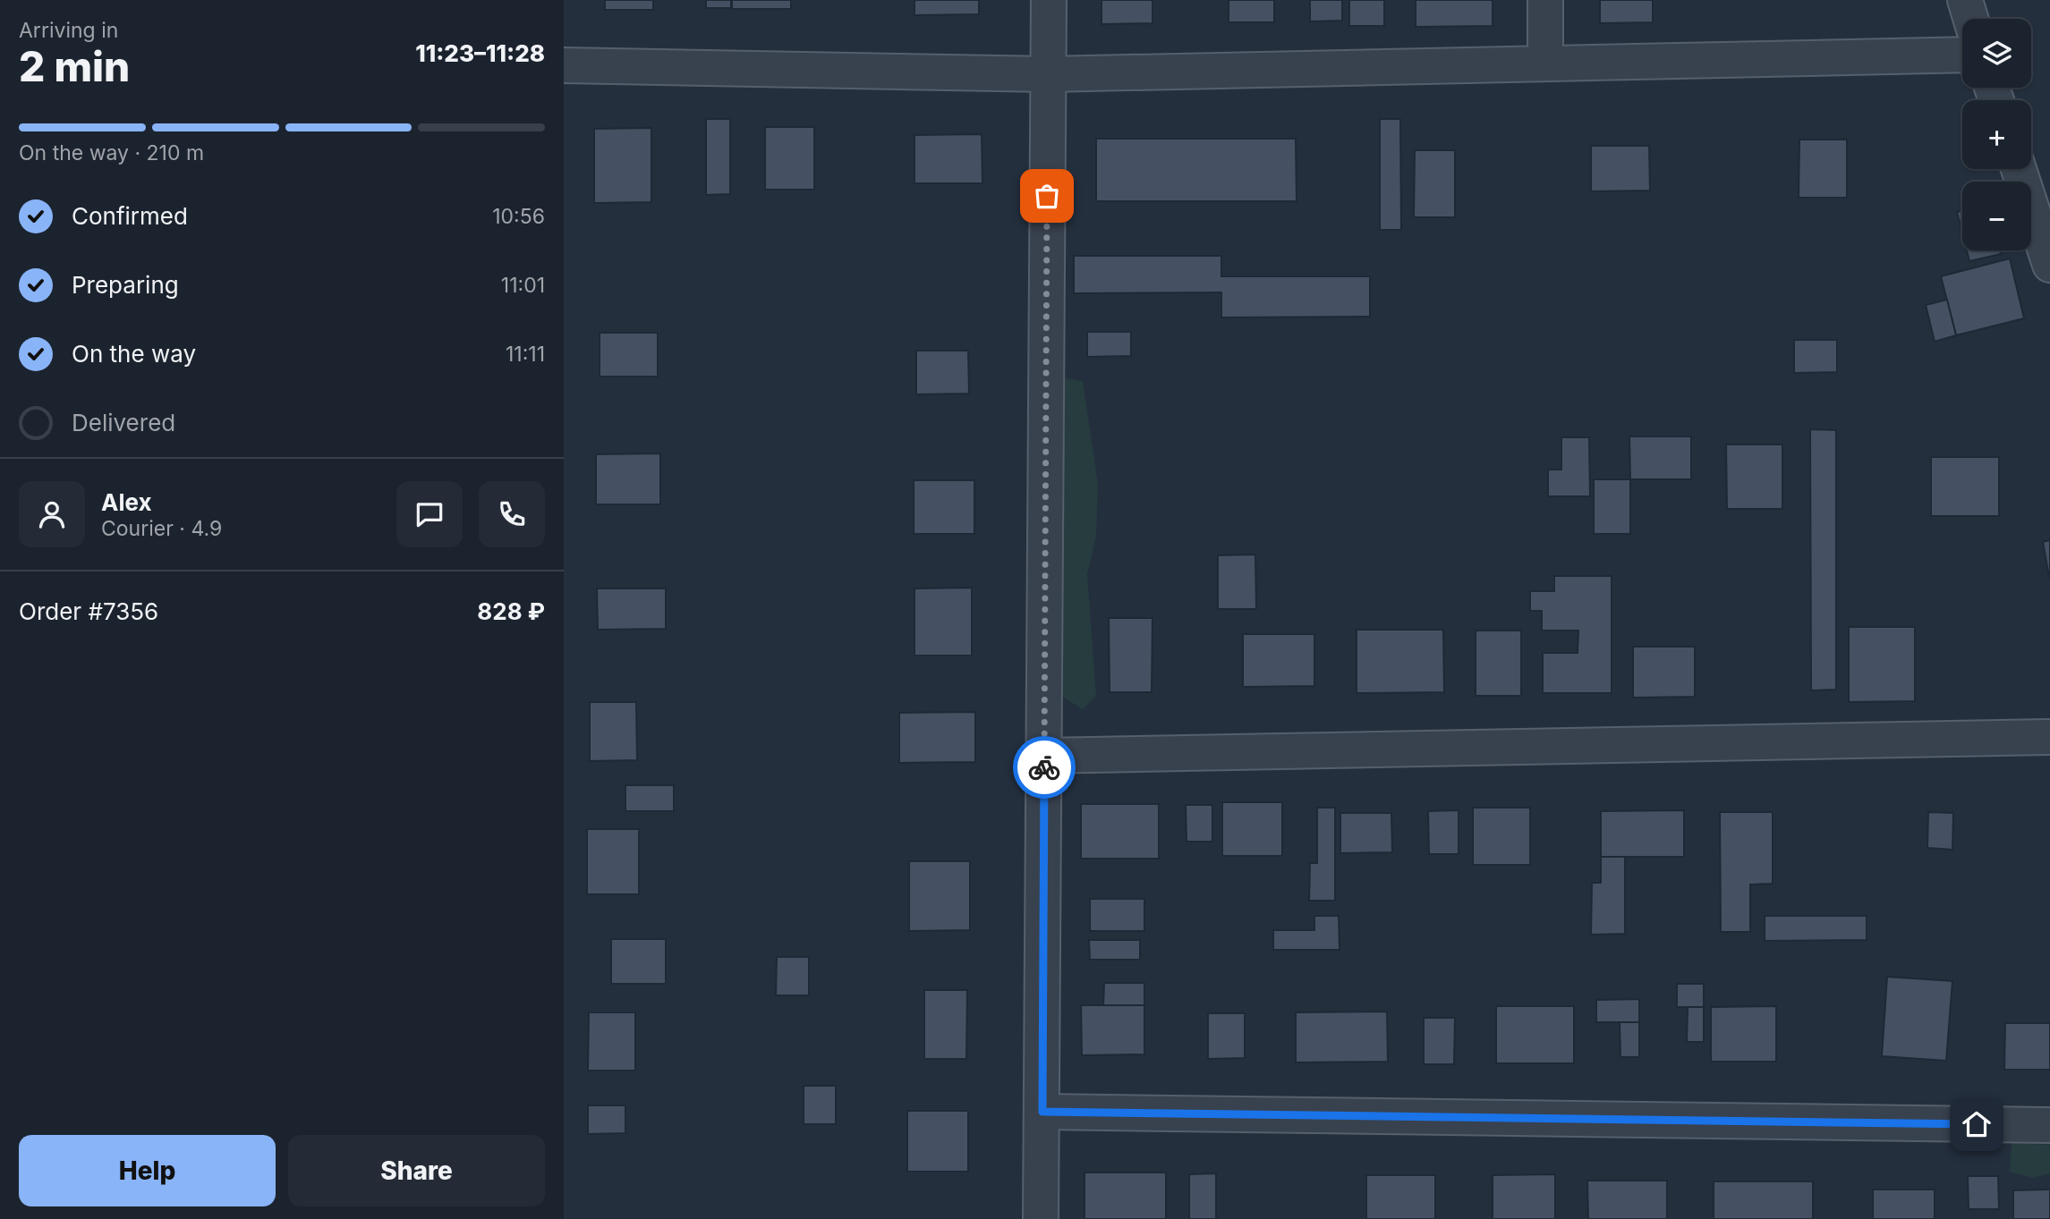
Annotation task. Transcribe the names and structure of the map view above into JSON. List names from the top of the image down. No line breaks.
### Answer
{"page":{"heading":["2 min","Arriving in","11:23–11:28"],"panel":["Alex","Courier · 4.9","Order #7356","828 ₽"],"map_buttons":["+","−"],"bar":"On the way · 210 m","list":[["Confirmed","10:56"],["Preparing","11:01"],["On the way","11:11"],"Delivered"],"buttons":["Help","Share"]}}
